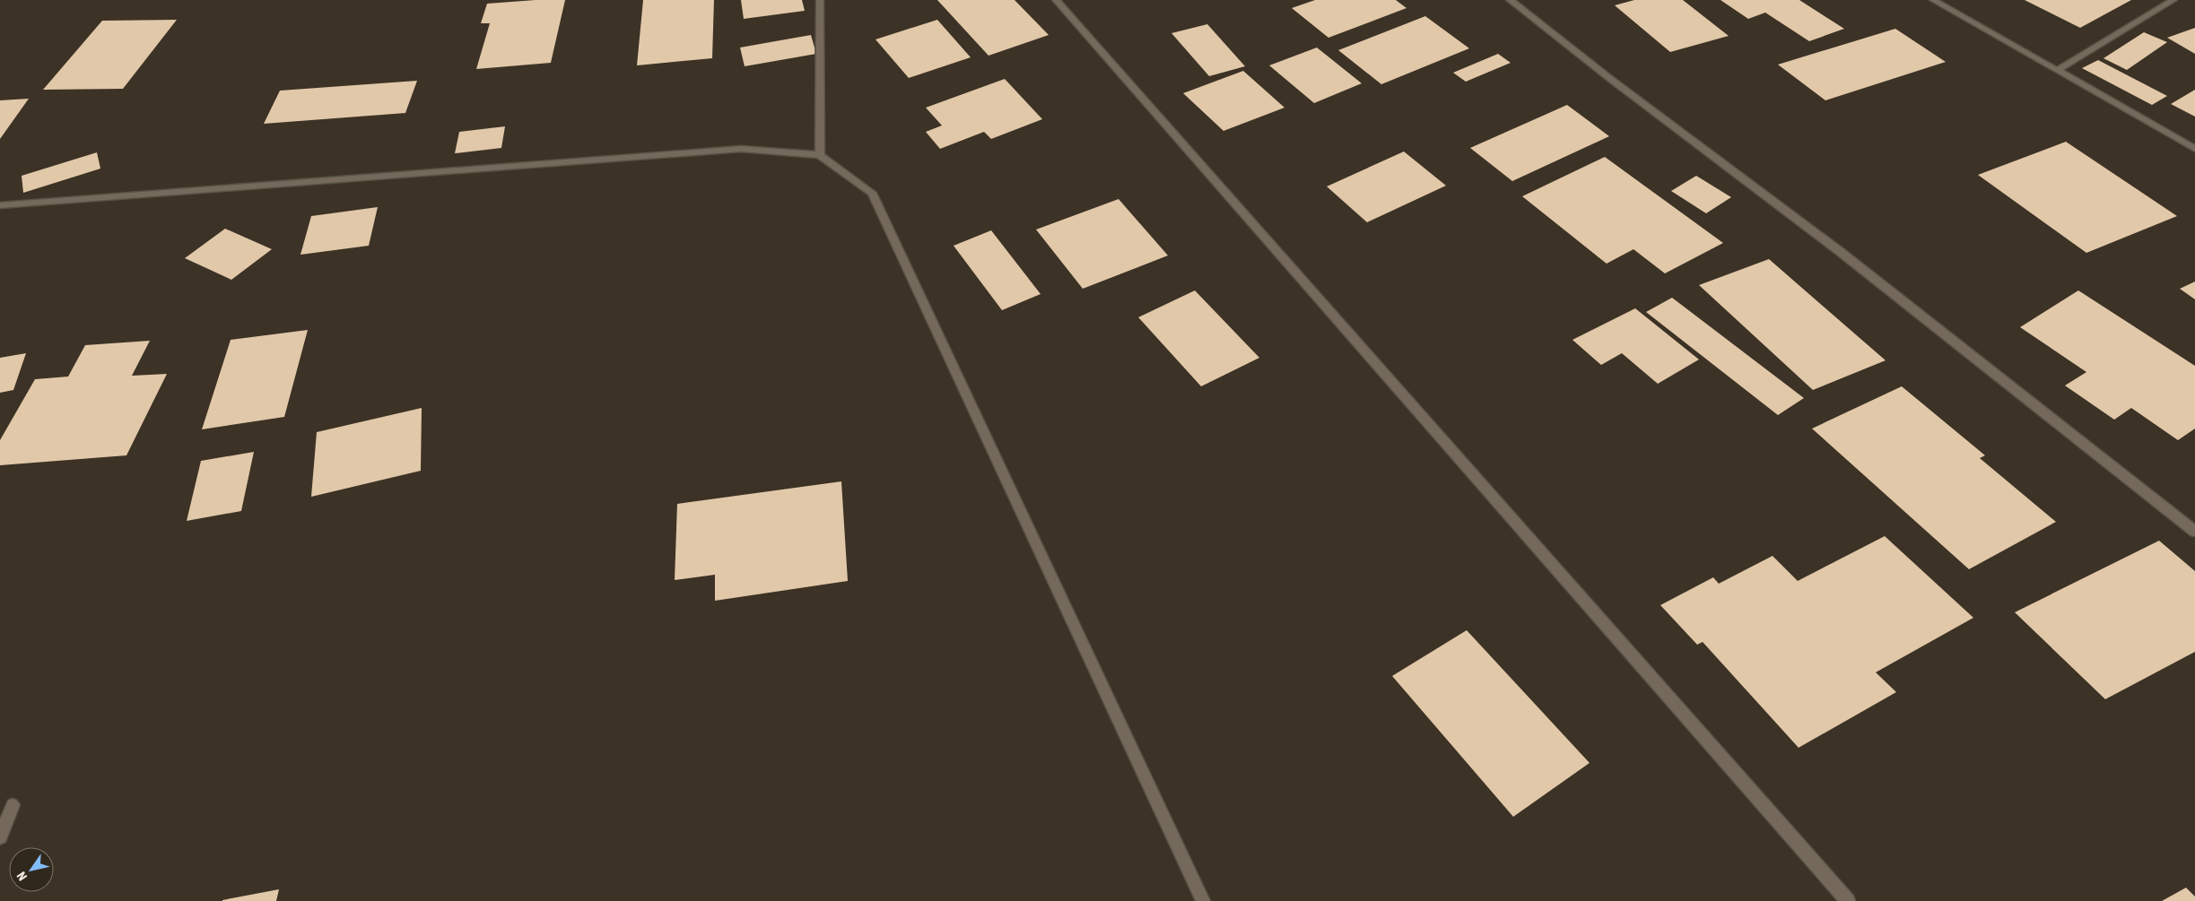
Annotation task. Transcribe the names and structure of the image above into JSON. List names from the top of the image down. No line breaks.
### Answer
{"north":"bottom left"}
